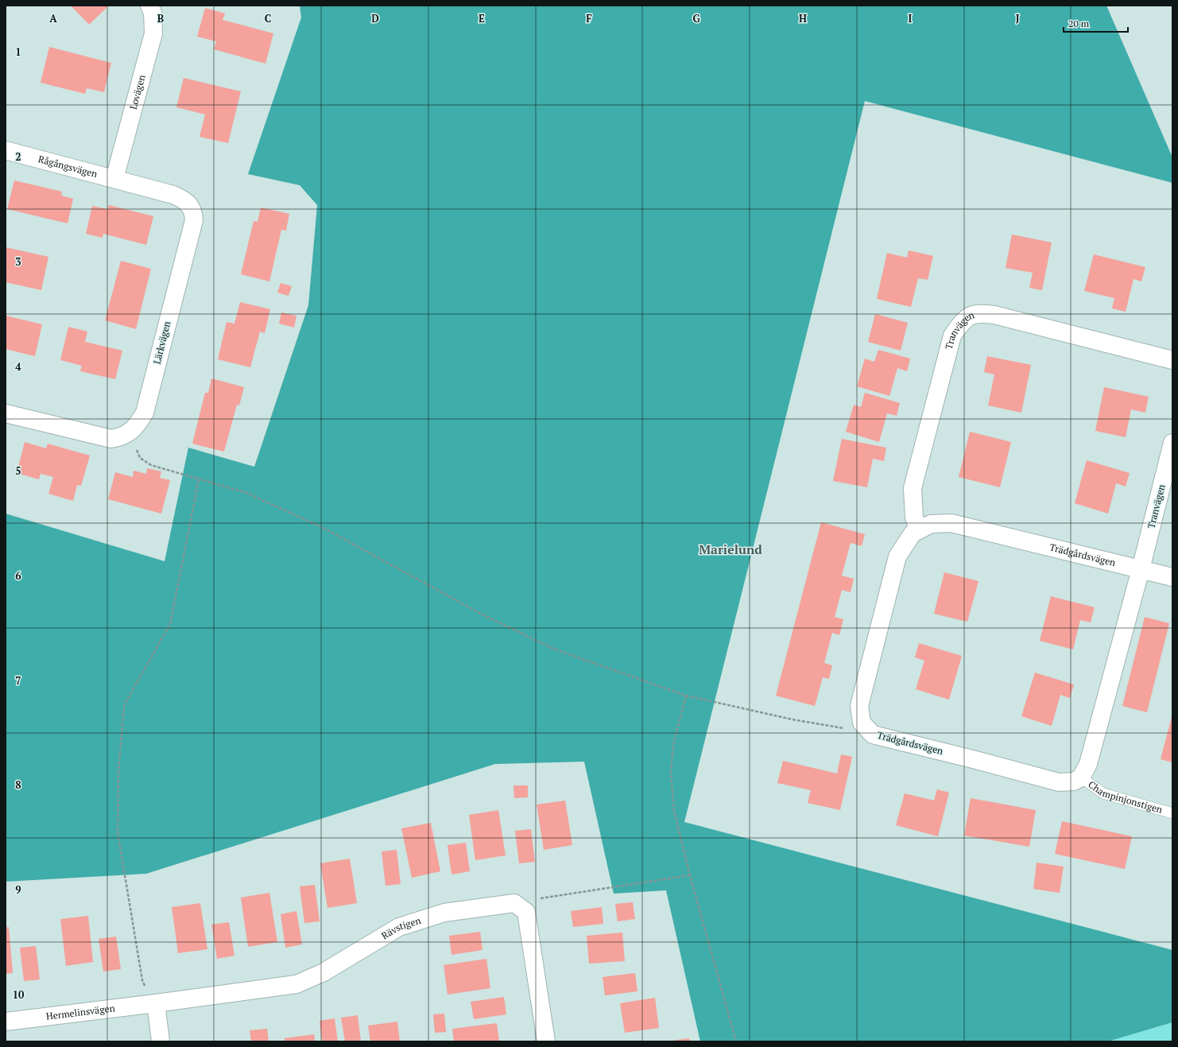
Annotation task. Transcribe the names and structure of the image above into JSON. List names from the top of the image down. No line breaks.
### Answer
{"streets":{"street":["Lovägen","Rågångsvägen","Tranvägen","Lärkvägen","Trädgårdsvägen","Rävstigen","Hermelinsvägen"],"lane":["Champinjonstigen"]},"crossings":[["Lovägen","Rågångsvägen"],["Lovägen","Lärkvägen"],["Rågångsvägen","Lärkvägen"],["Tranvägen","Trädgårdsvägen"],["Trädgårdsvägen","Champinjonstigen"],["Rävstigen","Hermelinsvägen"]],"districts":["Marielund"],"scale_bar":"20 m","grid":{"columns":["A","B","C","D","E","F","G","H","I","J"],"rows":["1","2","3","4","5","6","7","8","9","10"]}}
